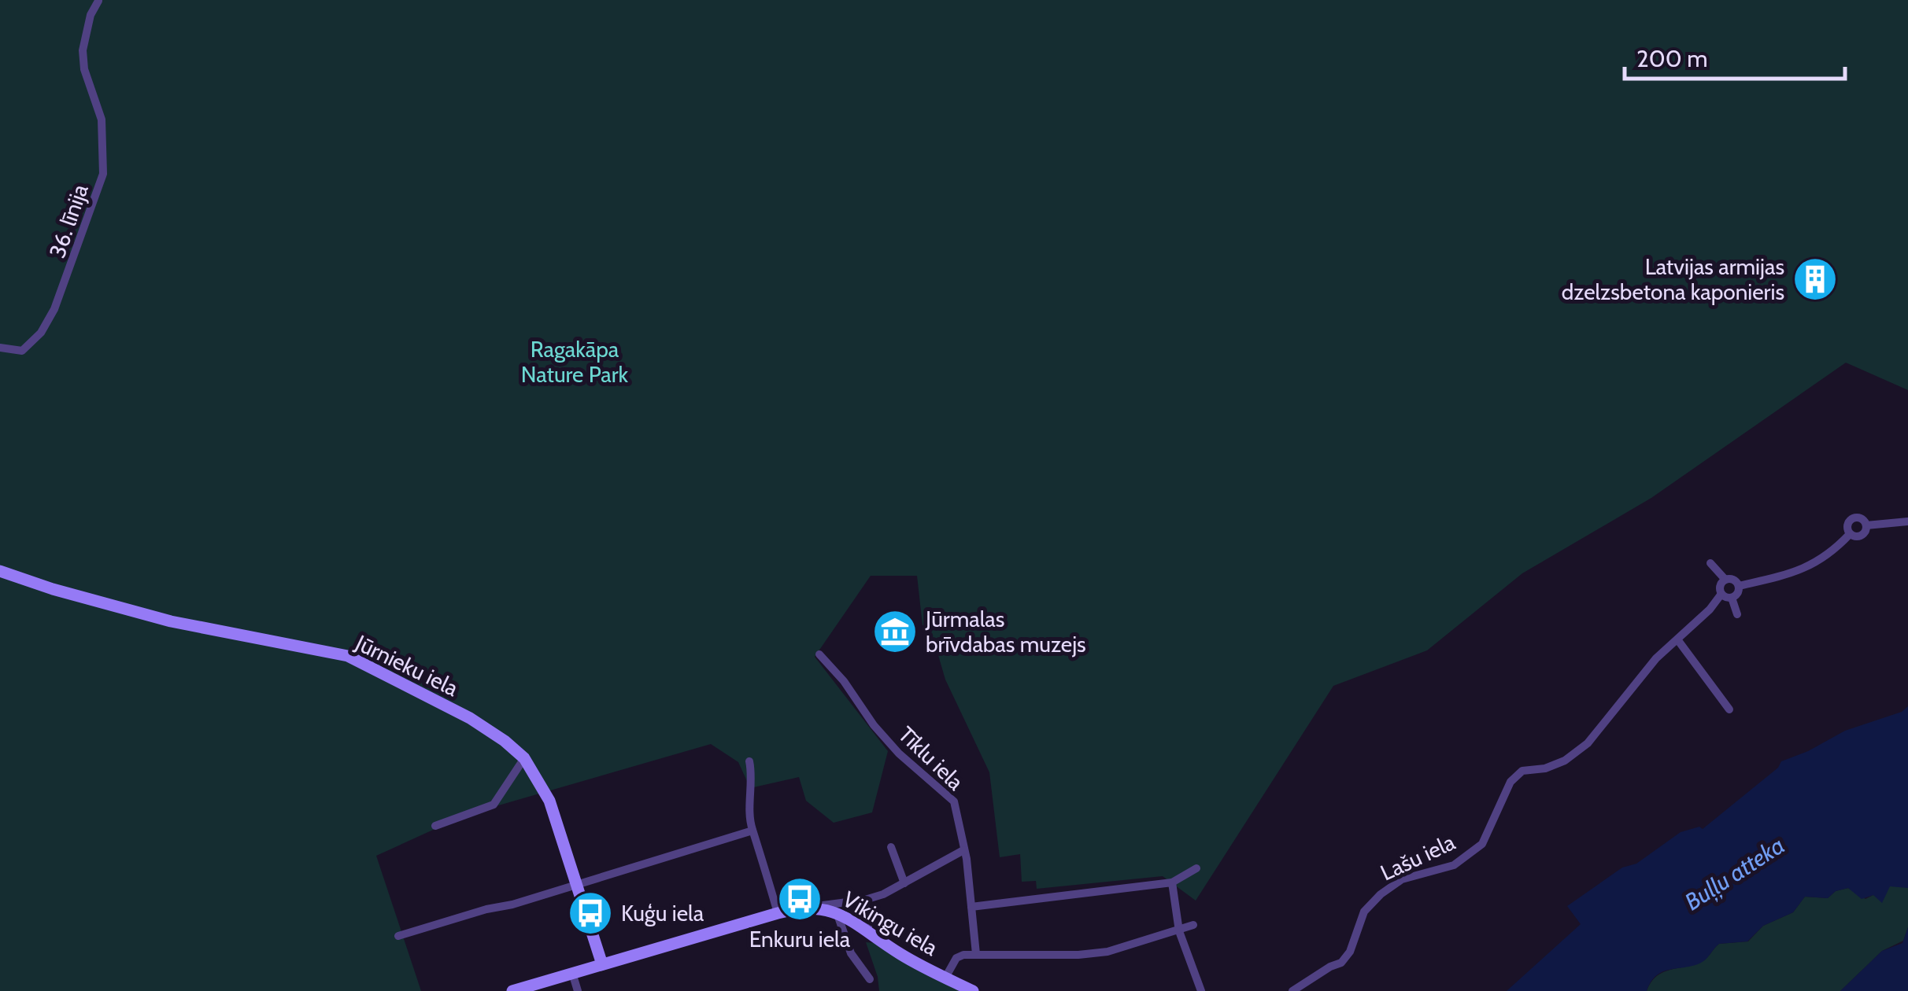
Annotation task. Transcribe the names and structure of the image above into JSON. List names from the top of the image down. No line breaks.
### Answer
{"streets":{"street":["36. līnija","Jūrnieku iela","Tīklu iela","Lašu iela","Vikingu iela"]},"crossings":[["Jūrnieku iela","Vikingu iela"]],"water":["Buļļu atteka"],"parks":["Ragakāpa Nature Park"],"places":{"building":["Latvijas armijas dzelzsbetona kaponieris"],"museum":["Jūrmalas brīvdabas muzejs"],"bus stop":["Enkuru iela","Kuģu iela"]},"scale_bar":"200 m"}
